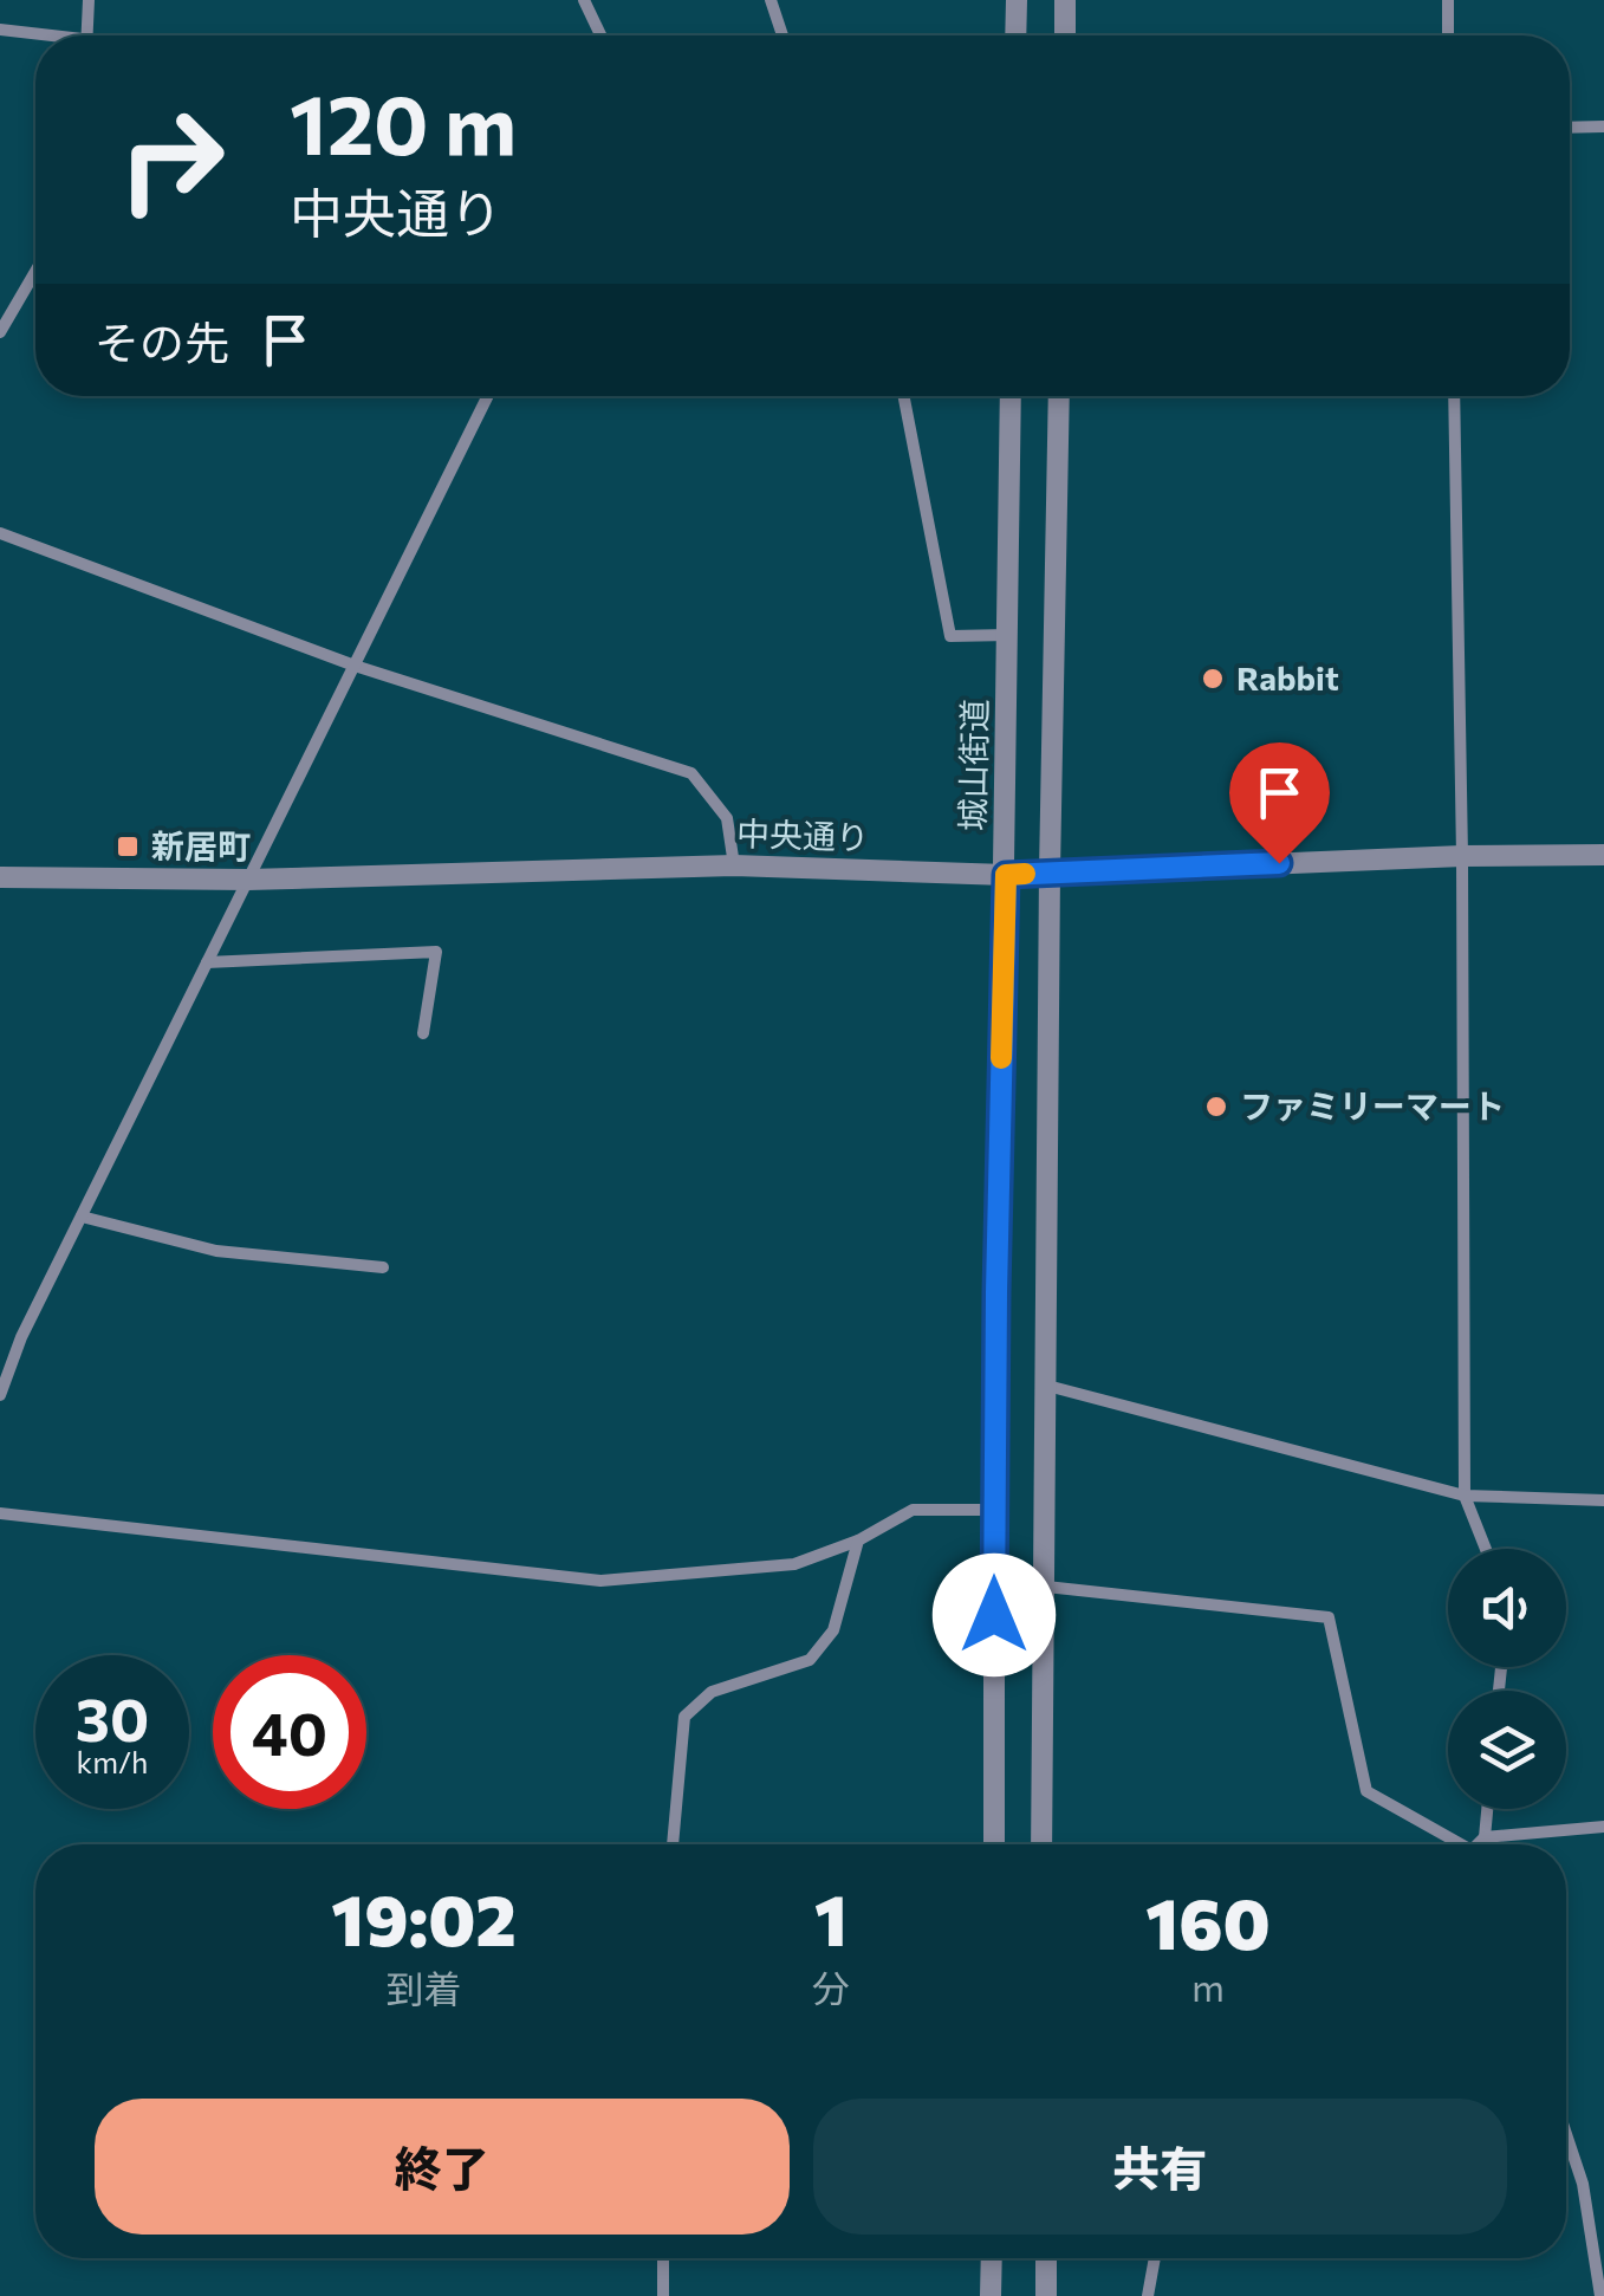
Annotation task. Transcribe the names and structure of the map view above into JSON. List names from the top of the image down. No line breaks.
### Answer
{"streets":{"street":["城山街道","中央通り"]},"crossings":[["城山街道","中央通り"]],"places":{"other":["Rabbit","ファミリーマート"],"transit":["新居町"]},"page":{"turn":["120 m","中央通り"],"then":"その先","speed":"30 km/h","limit":"40","eta":["19:02","到着","1","分","160","m"],"buttons":["終了","共有"]}}
